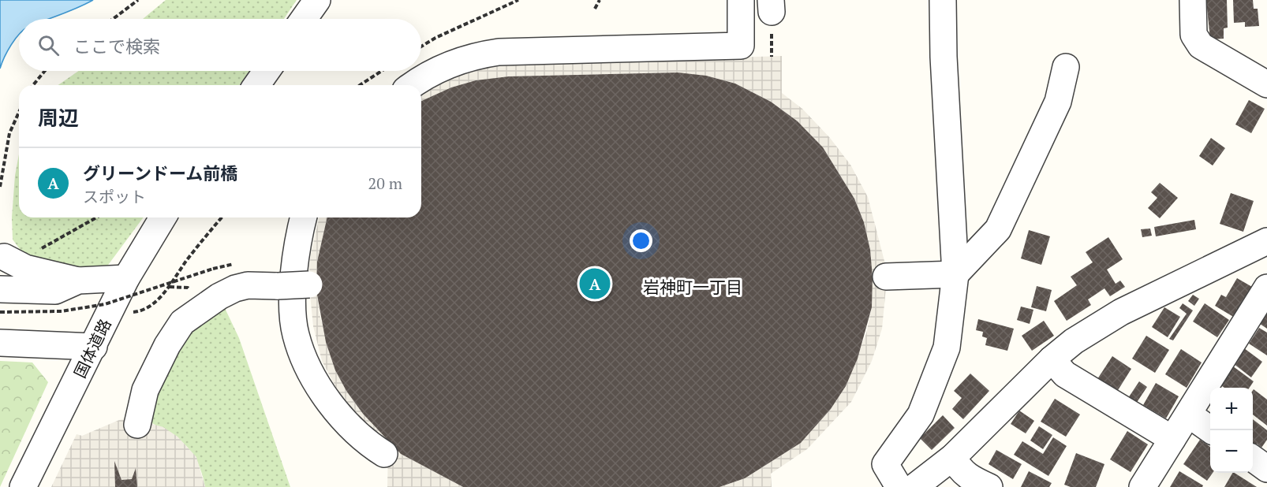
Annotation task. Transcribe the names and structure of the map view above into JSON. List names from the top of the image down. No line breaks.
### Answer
{"streets":{"street":["国体道路"]},"districts":["岩神町一丁目"],"page":{"search":"ここで検索","heading":"周辺","list":[{"mark":"A","name":"グリーンドーム前橋","note":"スポット","value":"20 m"}],"pins":"A","map_buttons":["+","−"]}}
